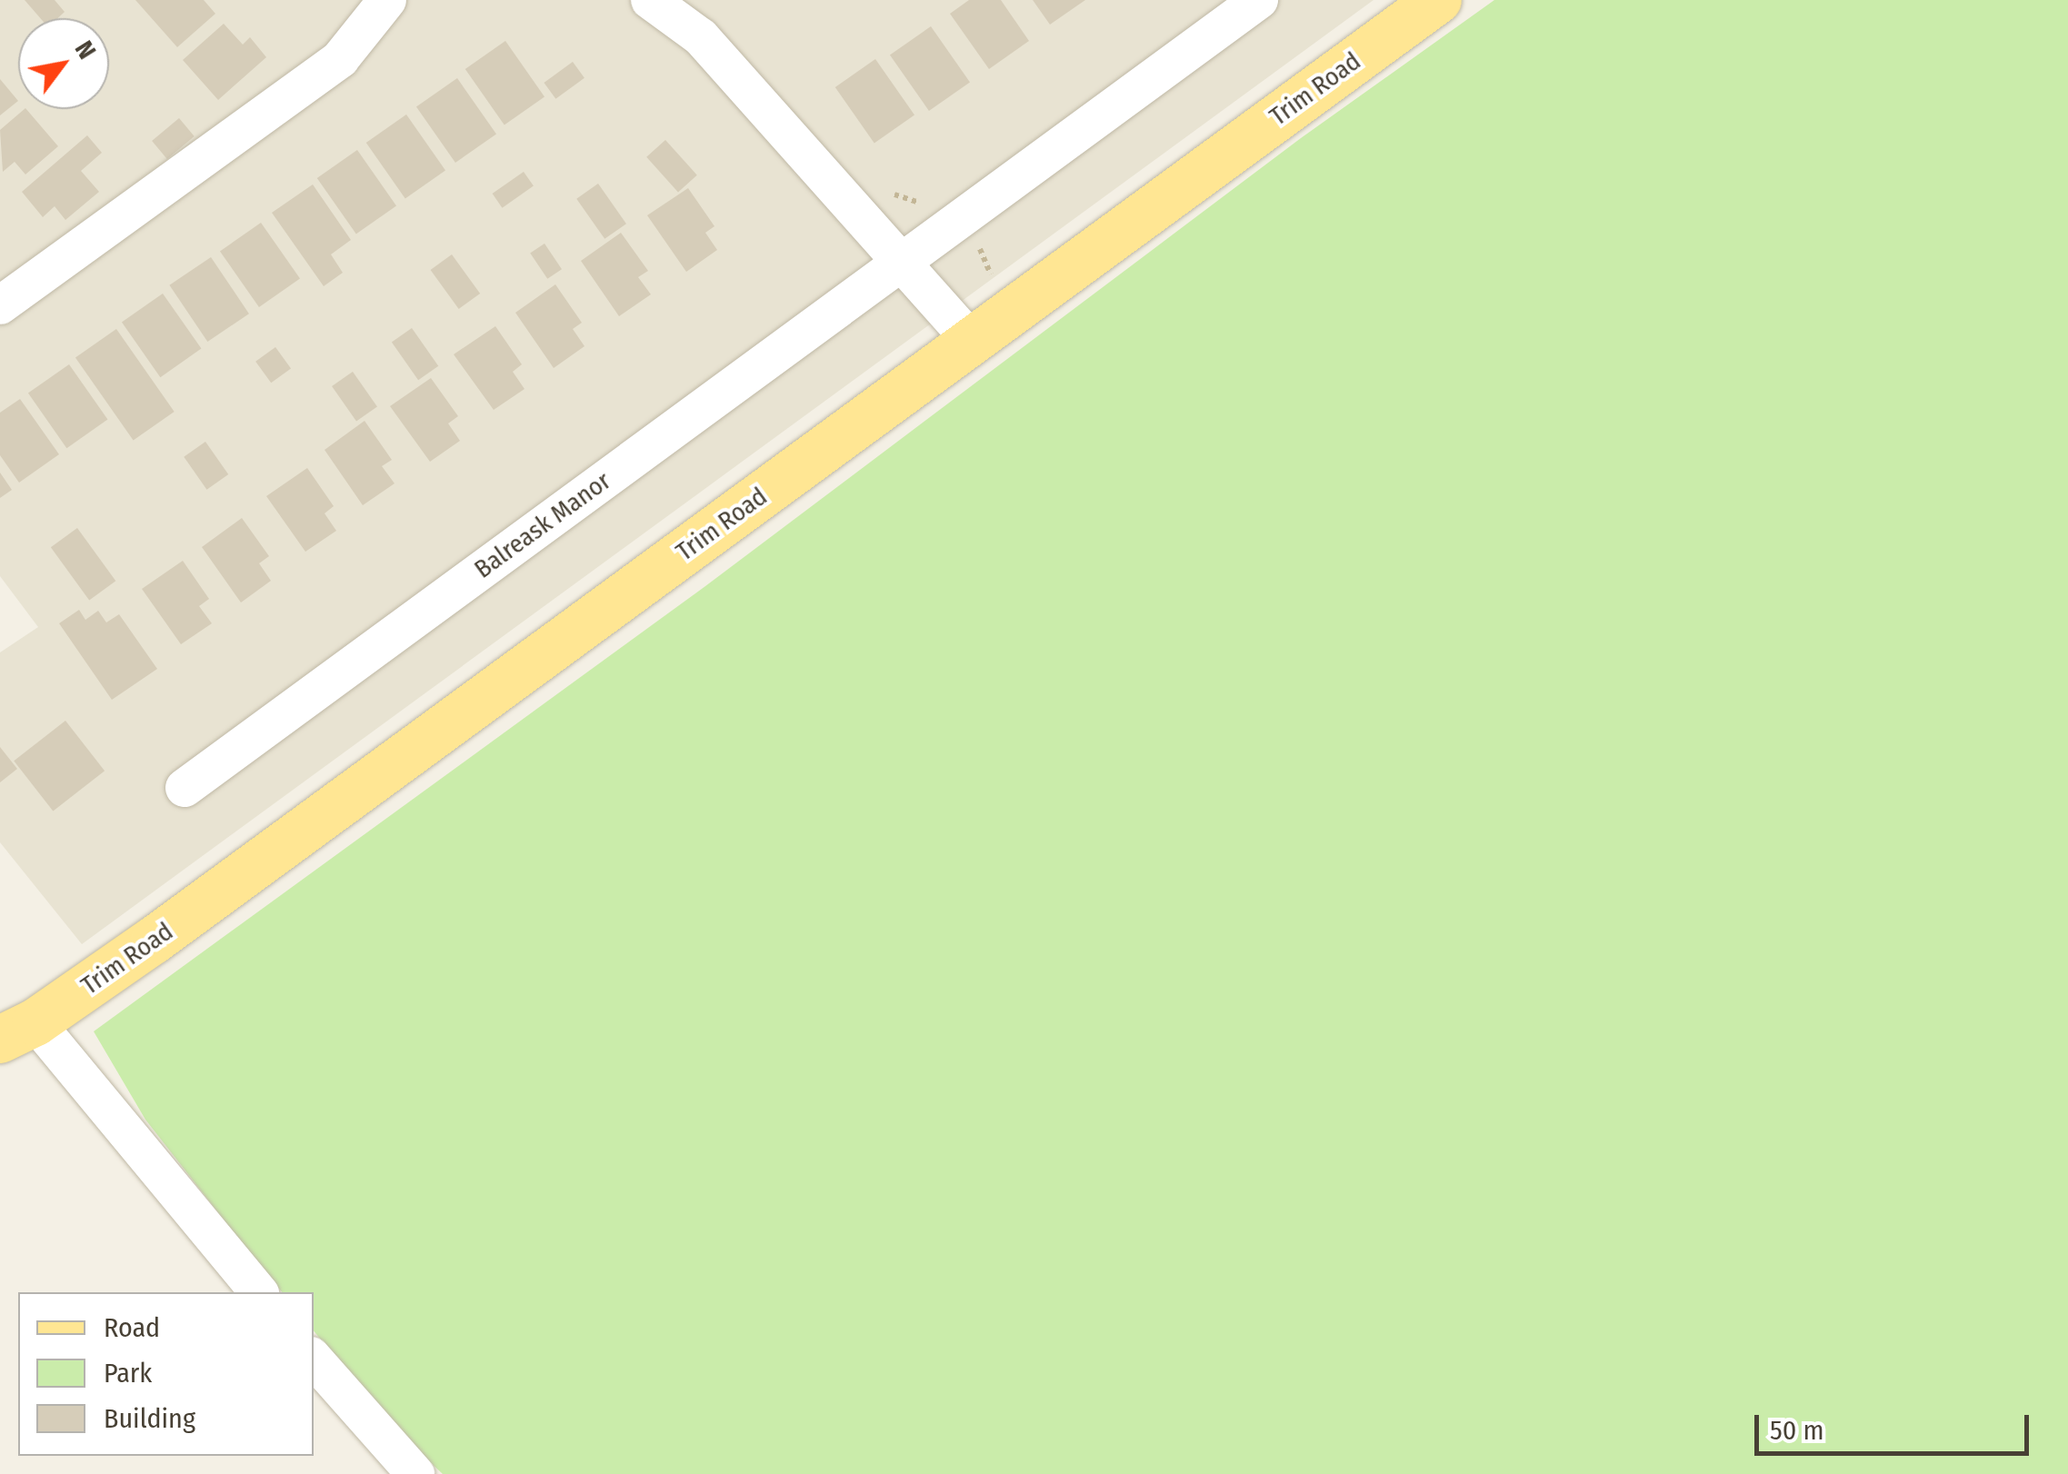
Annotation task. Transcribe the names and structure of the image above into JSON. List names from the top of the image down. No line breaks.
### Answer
{"streets":{"main road":["Trim Road"],"street":["Balreask Manor"]},"legend":["Road","Park","Building"],"scale_bar":"50 m","north":"top right"}
